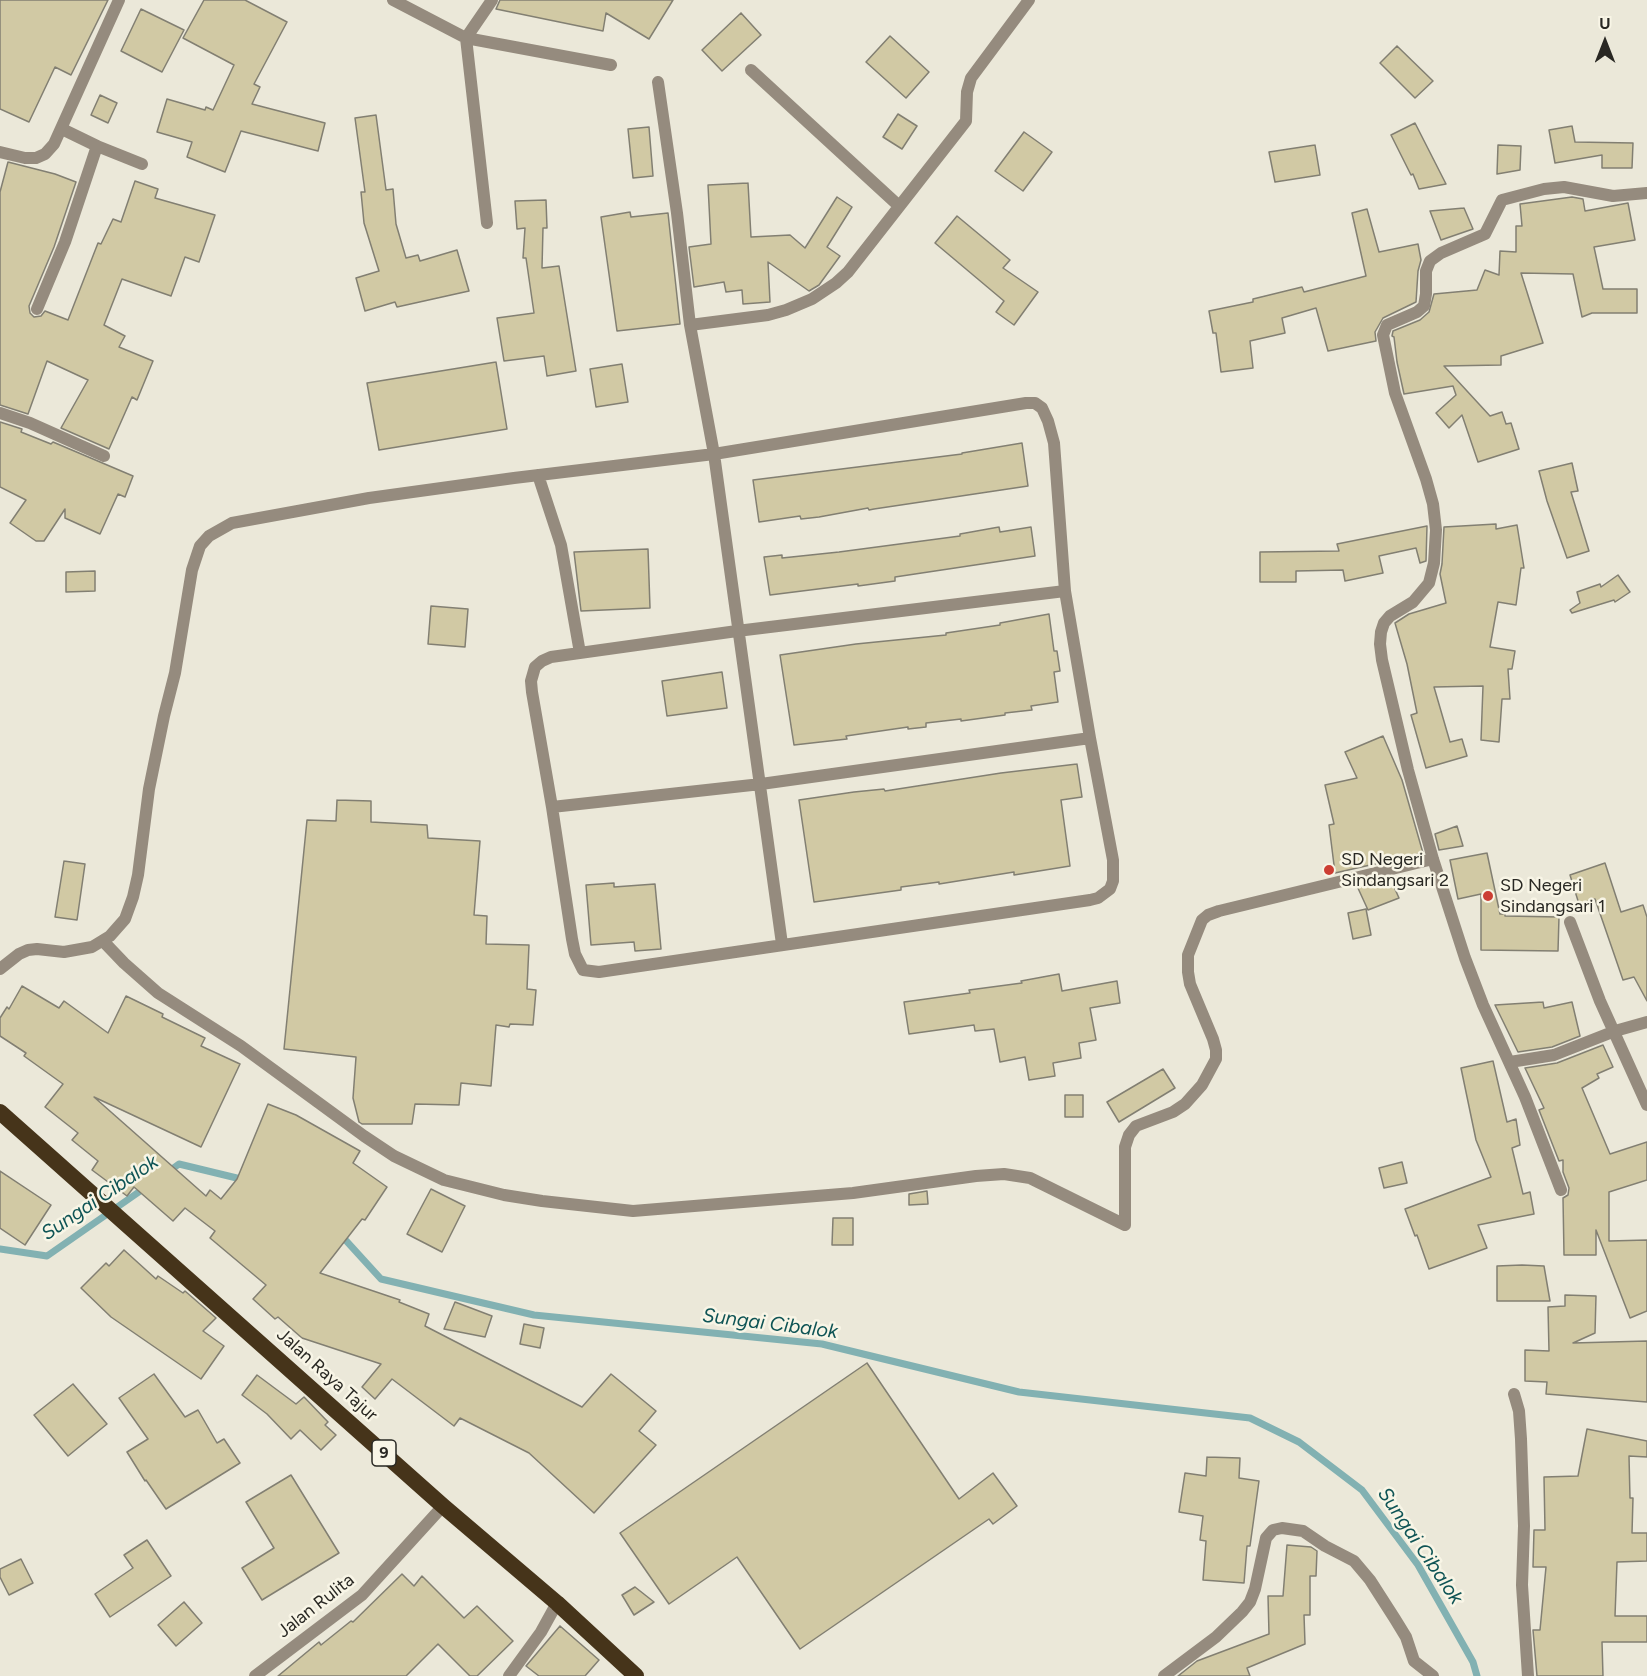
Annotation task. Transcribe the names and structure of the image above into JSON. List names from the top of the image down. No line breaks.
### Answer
{"streets":{"highway":["Jalan Raya Tajur","9"],"street":["Jalan Rulita"]},"crossings":[["Jalan Raya Tajur","Jalan Rulita"]],"water":["Sungai Cibalok"],"places":["SD Negeri Sindangsari 2","SD Negeri Sindangsari 1"],"north":"top"}
